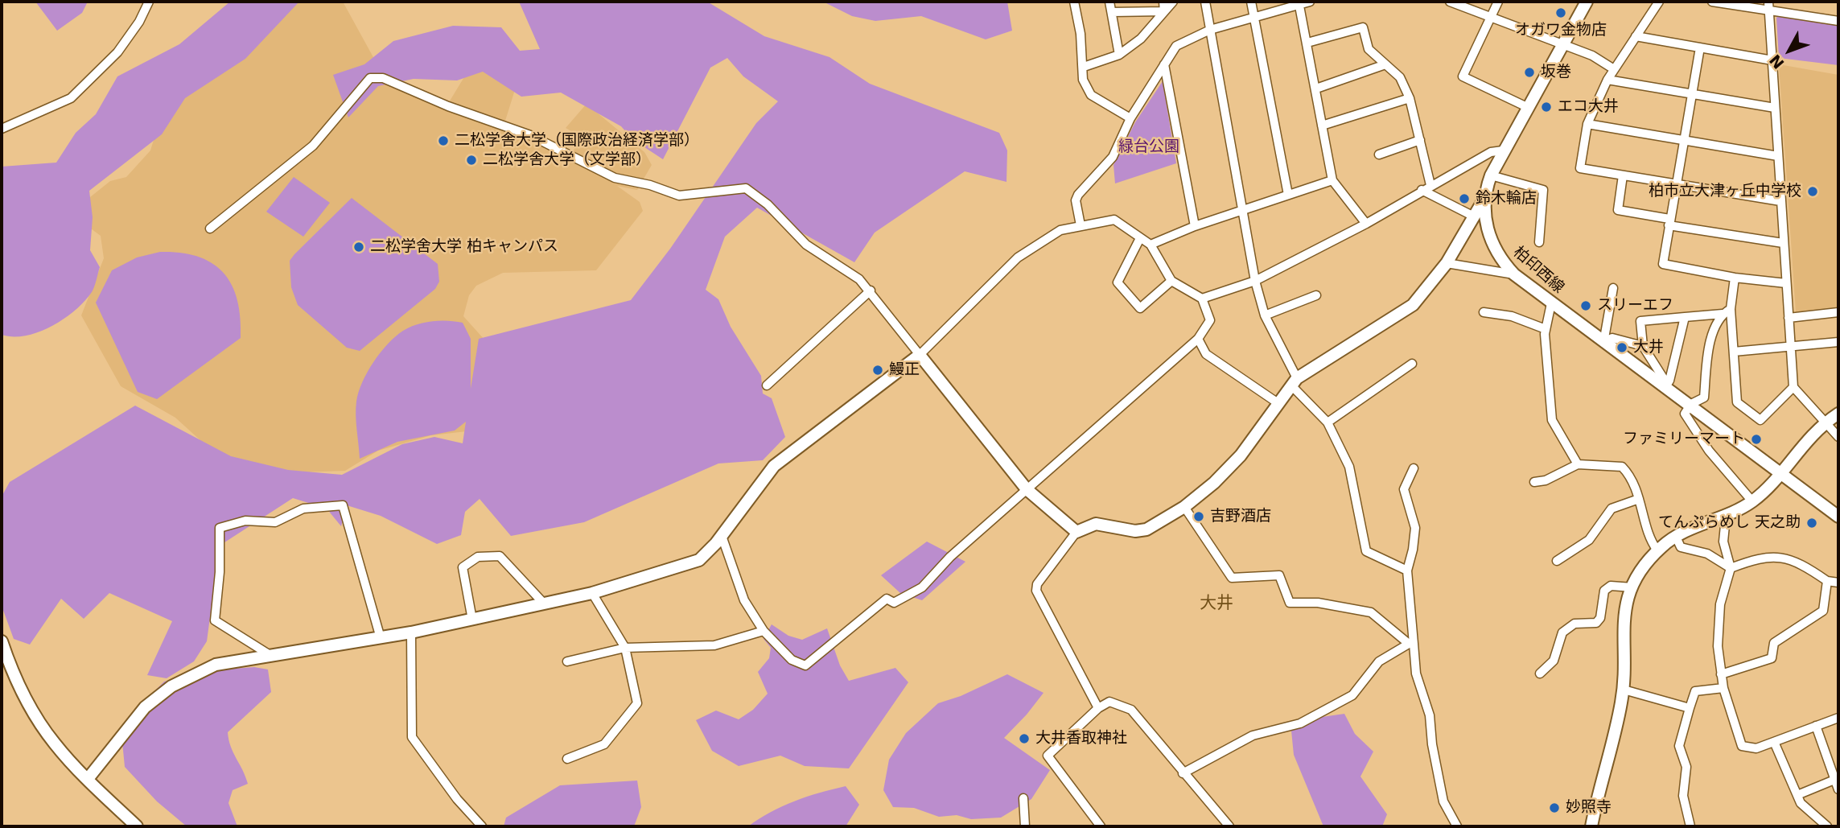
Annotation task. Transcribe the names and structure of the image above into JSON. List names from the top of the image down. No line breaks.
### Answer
{"streets":{"street":["柏印西線"]},"districts":["大井"],"parks":["緑台公園"],"places":["オガワ金物店","坂巻","エコ大井","二松学舎大学（国際政治経済学部）","二松学舎大学（文学部）","柏市立大津ヶ丘中学校","鈴木輪店","二松学舍大学 柏キャンパス","スリーエフ","大井","鰻正","ファミリーマート","吉野酒店","てんぷらめし 天之助","大井香取神社","妙照寺"],"north":"bottom left"}
